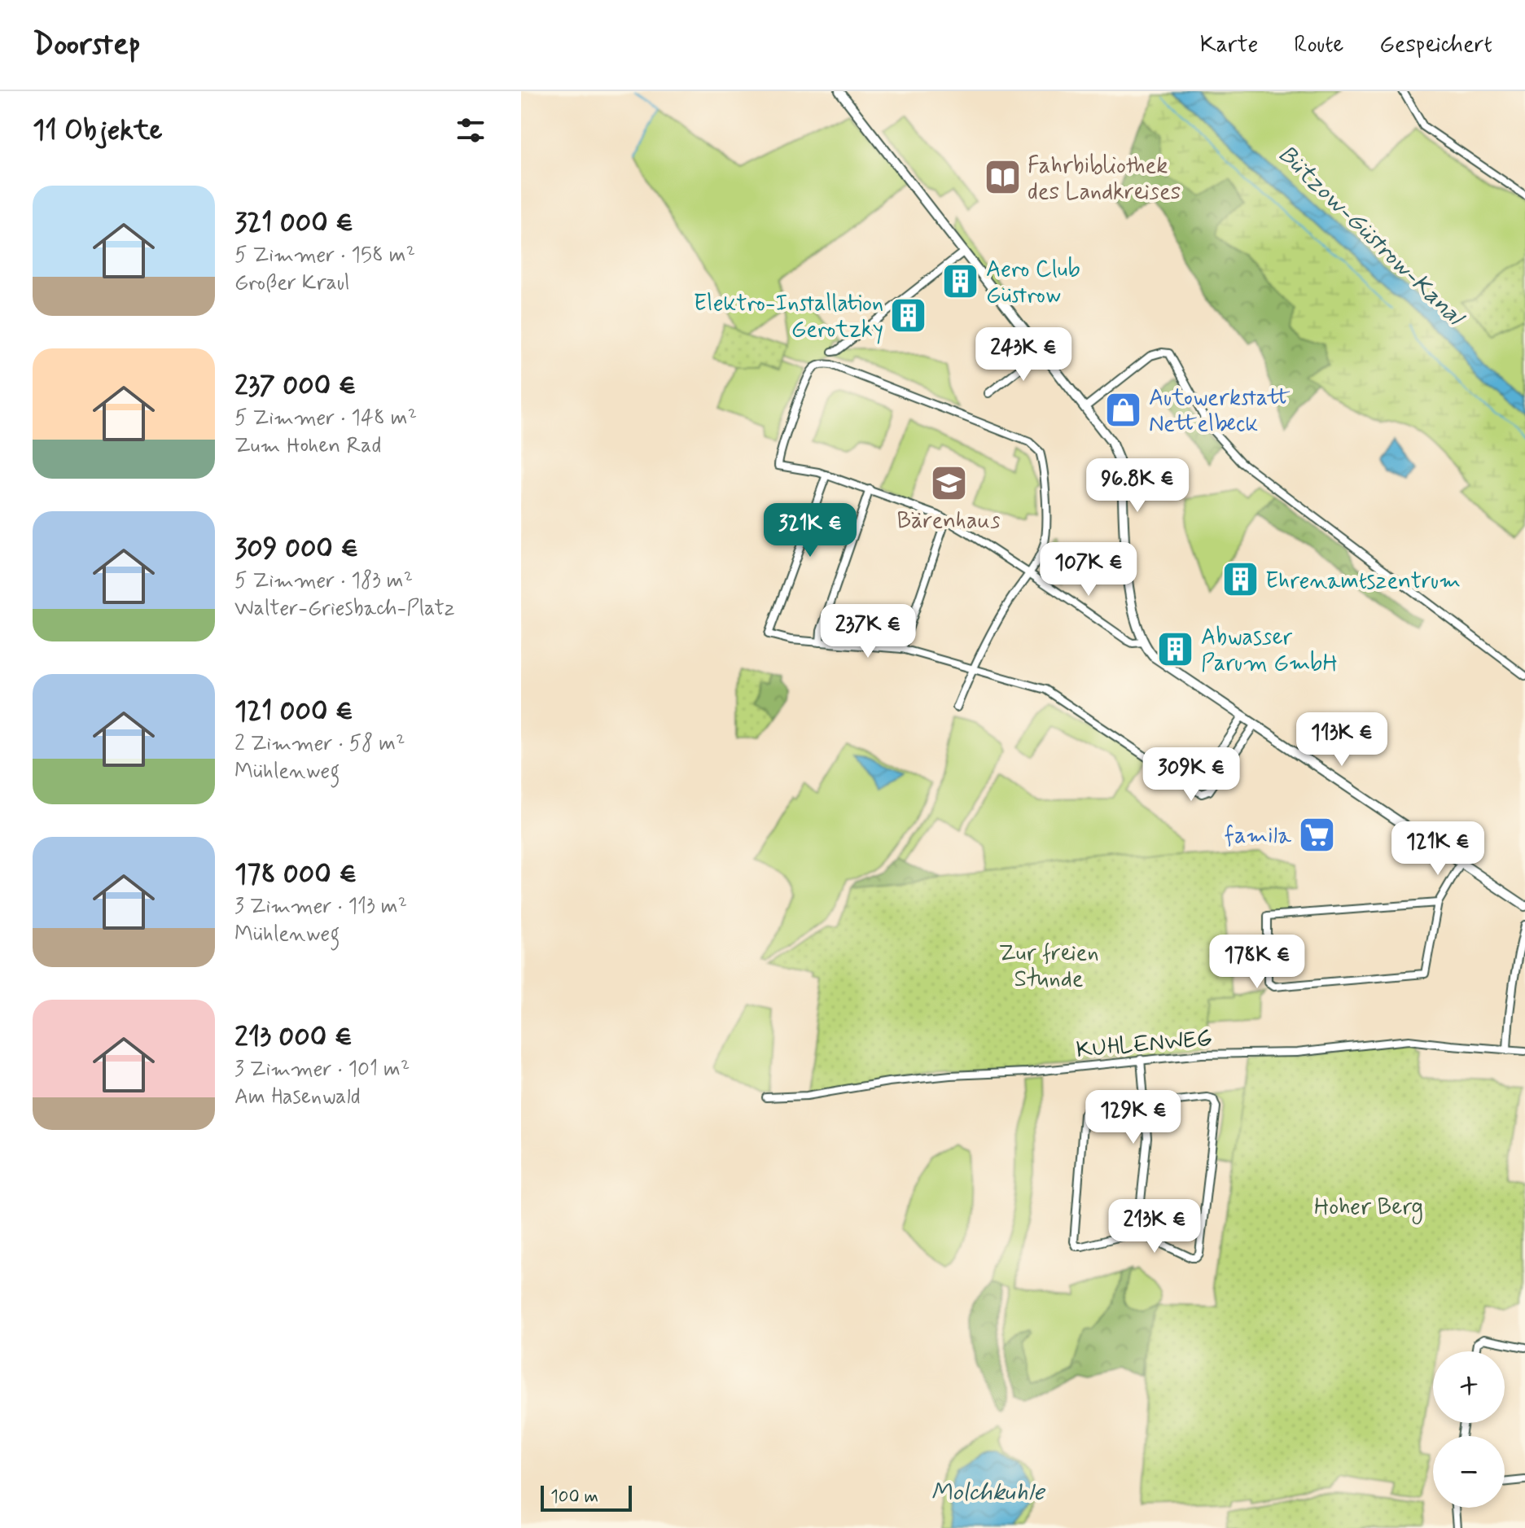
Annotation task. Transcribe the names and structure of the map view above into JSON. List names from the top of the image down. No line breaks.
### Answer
{"streets":{"street":["KUHLENWEG"]},"water":["Bützow-Güstrow-Kanal","Molchkuhle"],"parks":["Zur freien Stunde","Hoher Berg"],"places":{"library":["Fahrbibliothek des Landkreises"],"building":["Aero Club Güstrow","Elektro-Installation Gerotzky","Ehrenamtszentrum","Abwasser Parum GmbH"],"shop":["Autowerkstatt Nettelbeck"],"school or university":["Bärenhaus"],"supermarket":["famila"]},"scale_bar":"100 m","page":{"header":"Doorstep","nav":["Karte","Route","Gespeichert"],"heading":"11 Objekte","list":[{"name":"321 000 €","note":"5 Zimmer · 158 m² · Großer Kraul"},{"name":"237 000 €","note":"5 Zimmer · 148 m² · Zum Hohen Rad"},{"name":"309 000 €","note":"5 Zimmer · 183 m² · Walter-Griesbach-Platz"},{"name":"121 000 €","note":"2 Zimmer · 58 m² · Mühlenweg"},{"name":"178 000 €","note":"3 Zimmer · 113 m² · Mühlenweg"},{"name":"213 000 €","note":"3 Zimmer · 101 m² · Am Hasenwald"}],"price":["243K €","96.8K €","321K €","107K €","237K €","113K €","309K €","121K €","178K €","129K €","213K €"],"map_buttons":["+","−"],"scale":"100 m"}}
